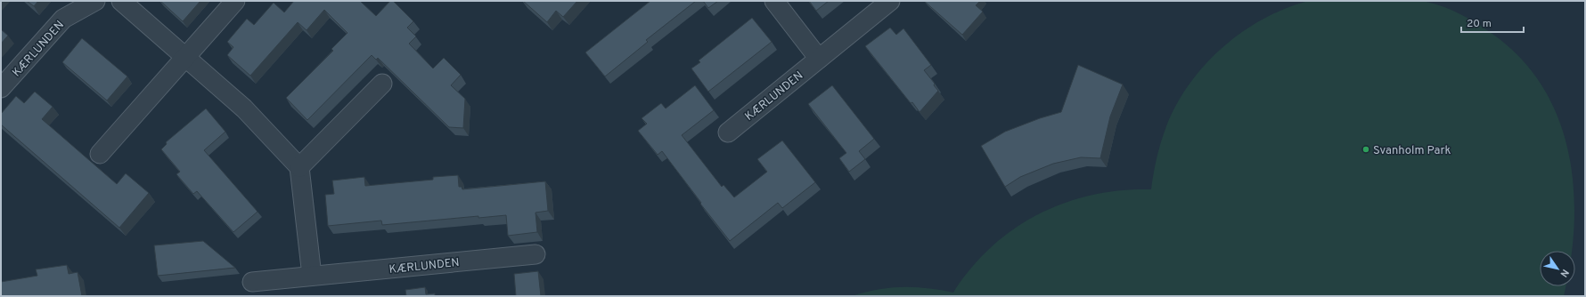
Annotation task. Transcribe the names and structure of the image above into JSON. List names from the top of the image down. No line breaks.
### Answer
{"streets":{"street":["KÆRLUNDEN"]},"places":["Svanholm Park"],"scale_bar":"20 m","north":"bottom right"}
